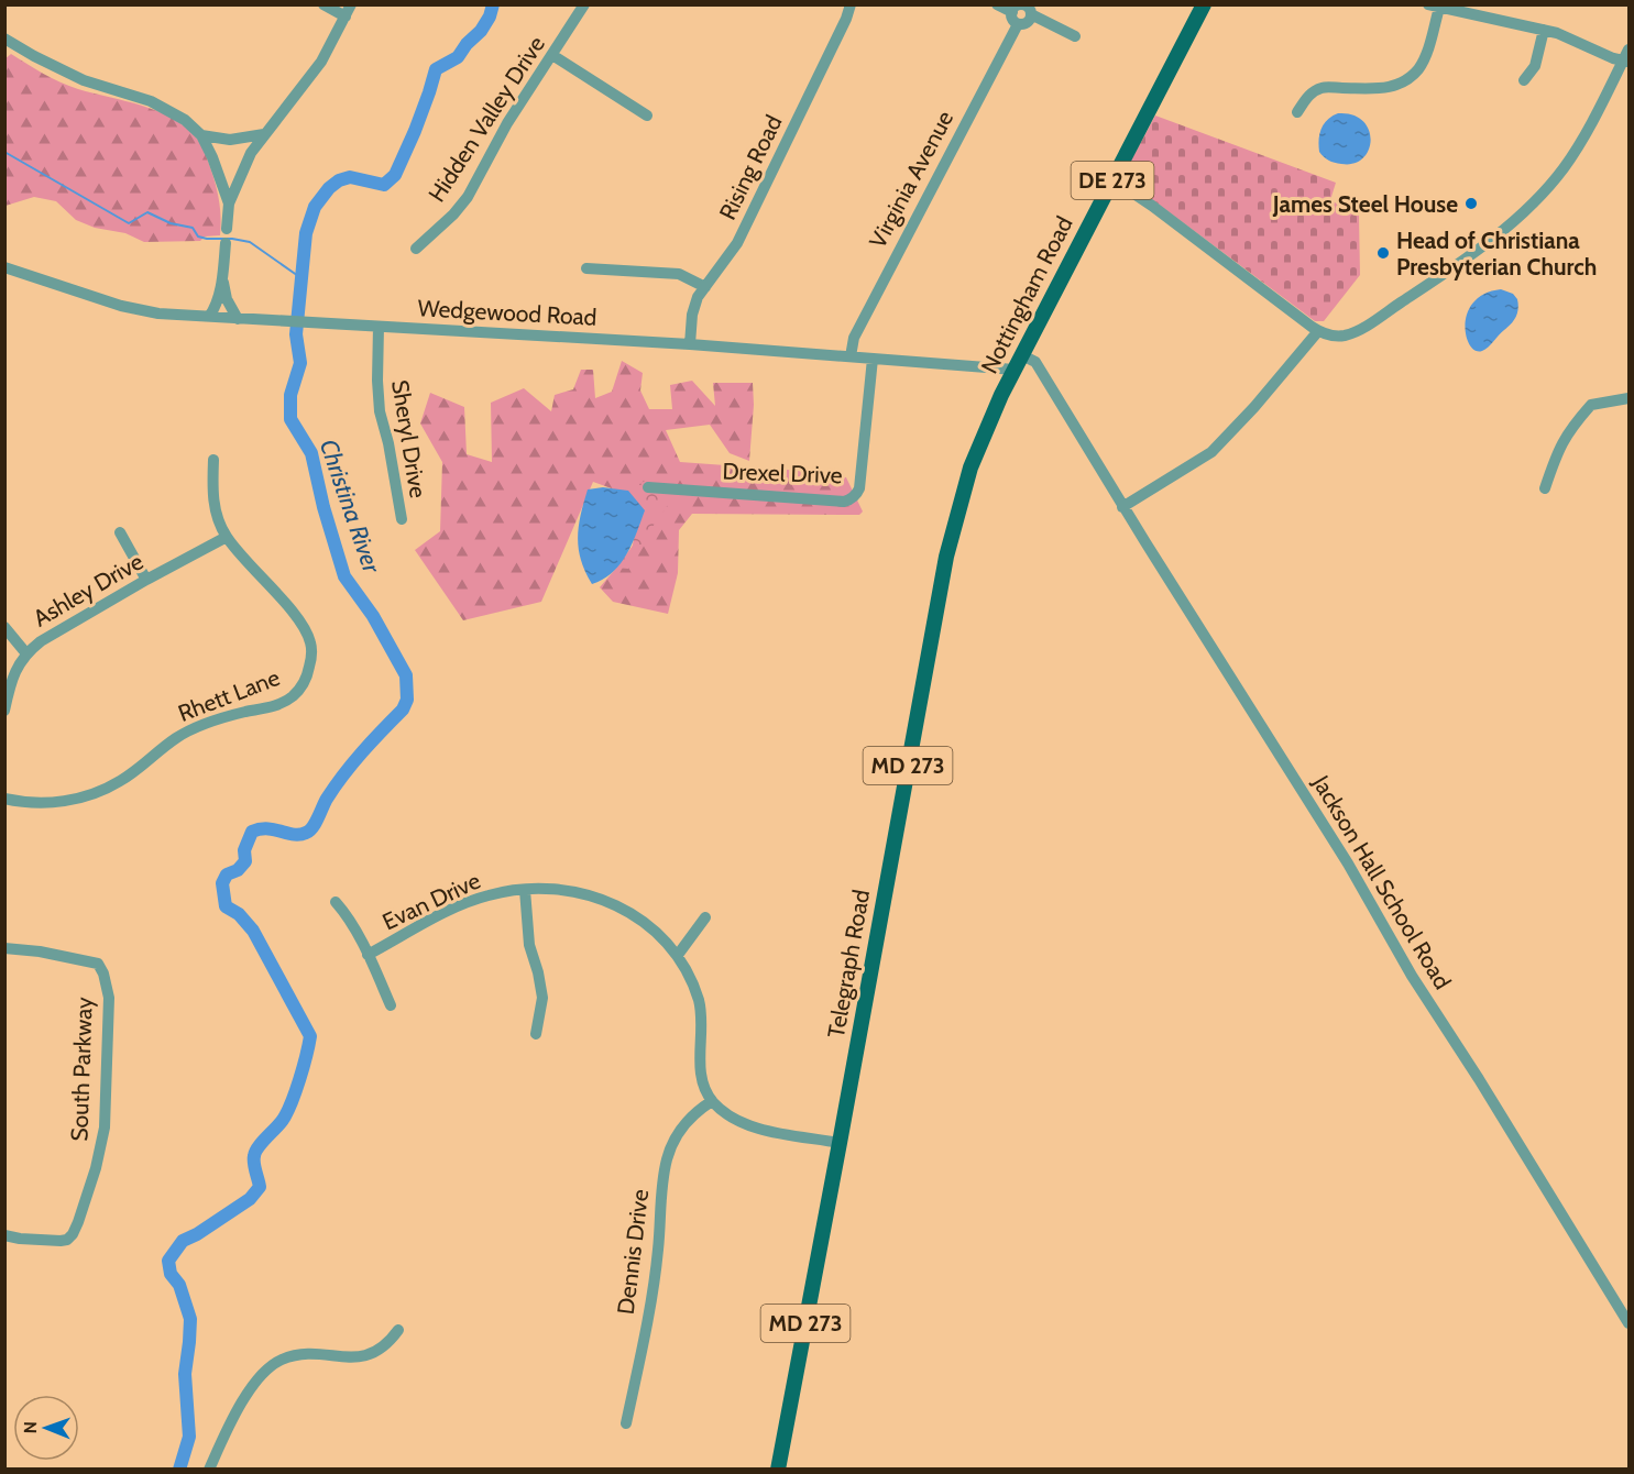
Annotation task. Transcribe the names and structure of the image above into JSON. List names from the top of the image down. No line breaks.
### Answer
{"streets":{"main road":["DE 273","Nottingham Road","MD 273","Telegraph Road"],"street":["Hidden Valley Drive","Rising Road","Virginia Avenue","Wedgewood Road","Sheryl Drive","Drexel Drive","Ashley Drive","Rhett Lane","Jackson Hall School Road","Evan Drive","South Parkway","Dennis Drive"]},"crossings":[["Rising Road","Wedgewood Road"],["Virginia Avenue","Wedgewood Road"],["Nottingham Road","Wedgewood Road"],["Nottingham Road","Jackson Hall School Road"],["Nottingham Road","Telegraph Road"],["Wedgewood Road","Sheryl Drive"],["Wedgewood Road","Drexel Drive"],["Ashley Drive","Rhett Lane"],["Evan Drive","Dennis Drive"]],"water":["Christina River"],"places":["James Steel House","Head of Christiana Presbyterian Church"],"north":"left"}
